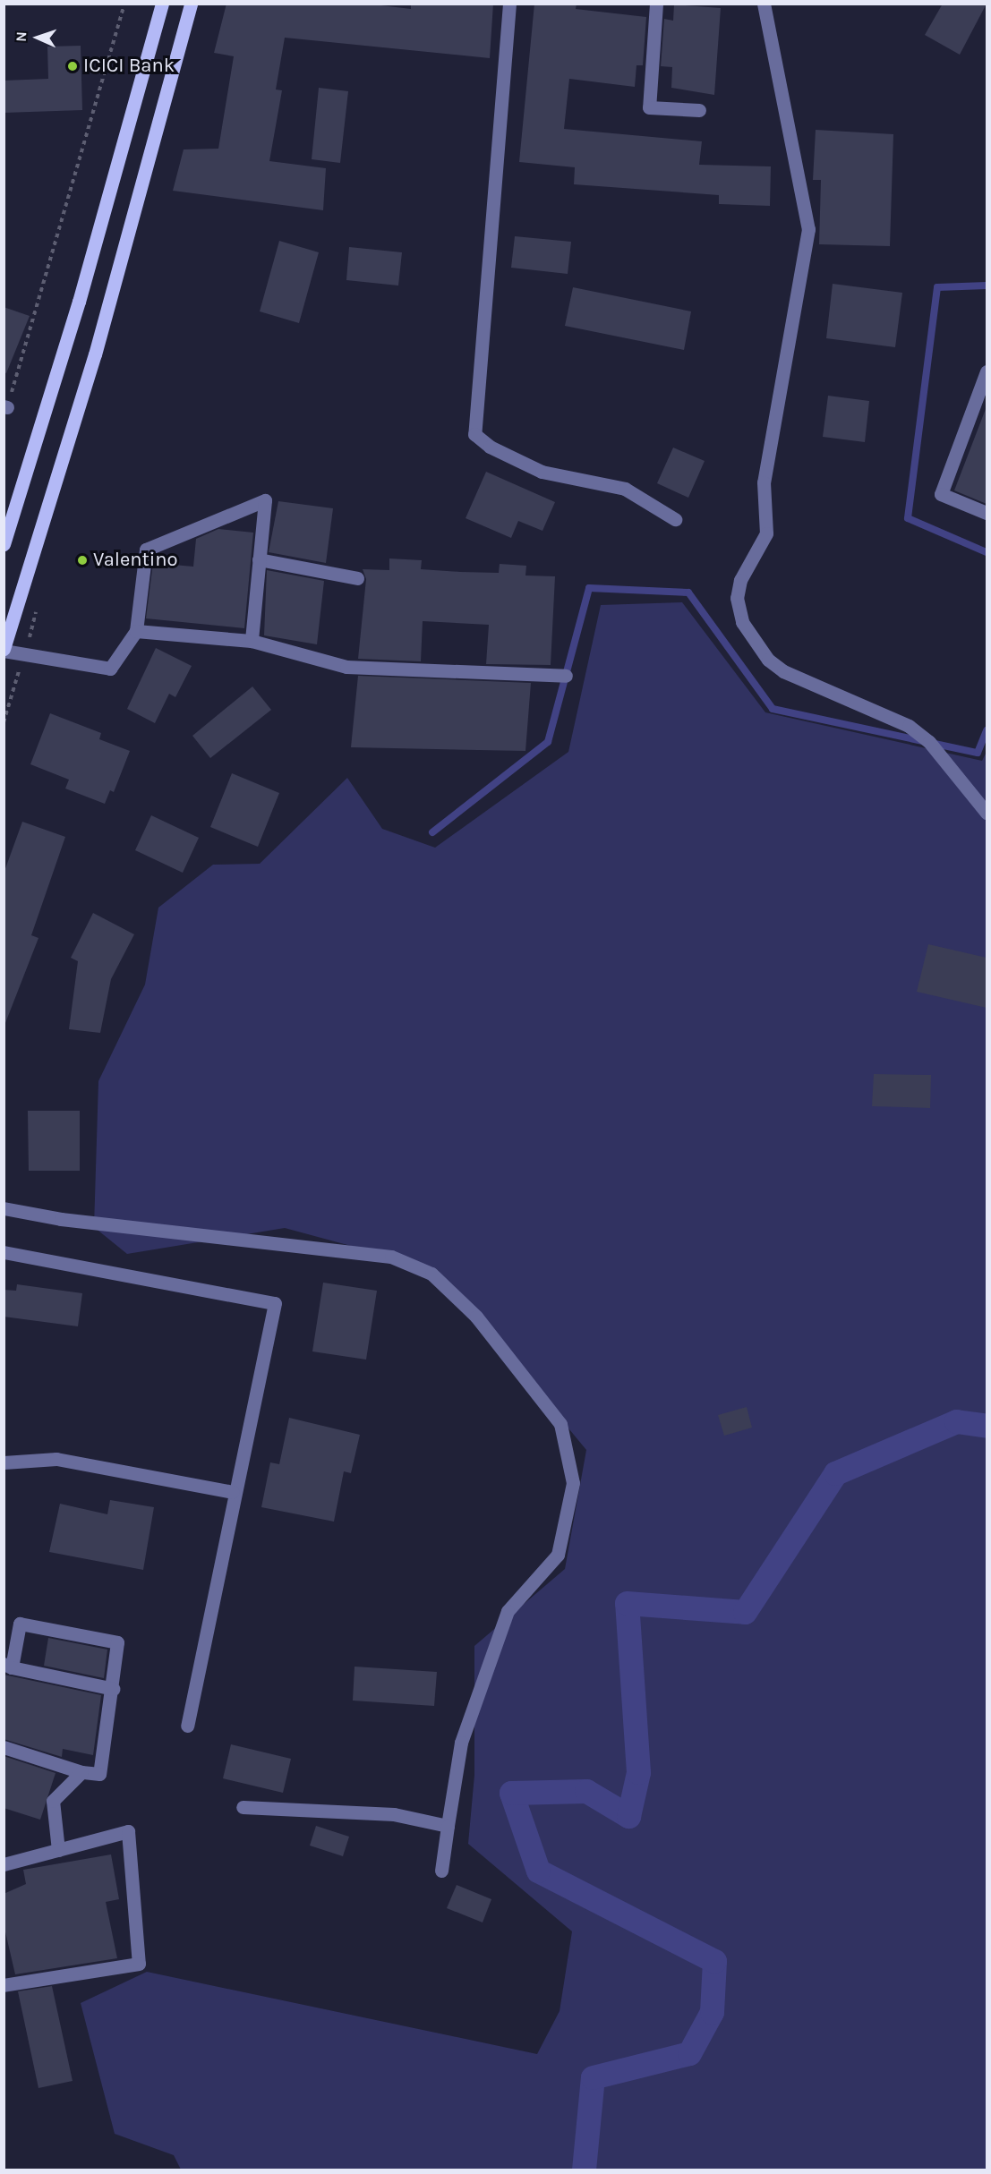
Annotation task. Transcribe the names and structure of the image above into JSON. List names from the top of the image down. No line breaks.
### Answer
{"places":["ICICI Bank","Valentino"],"north":"left"}
